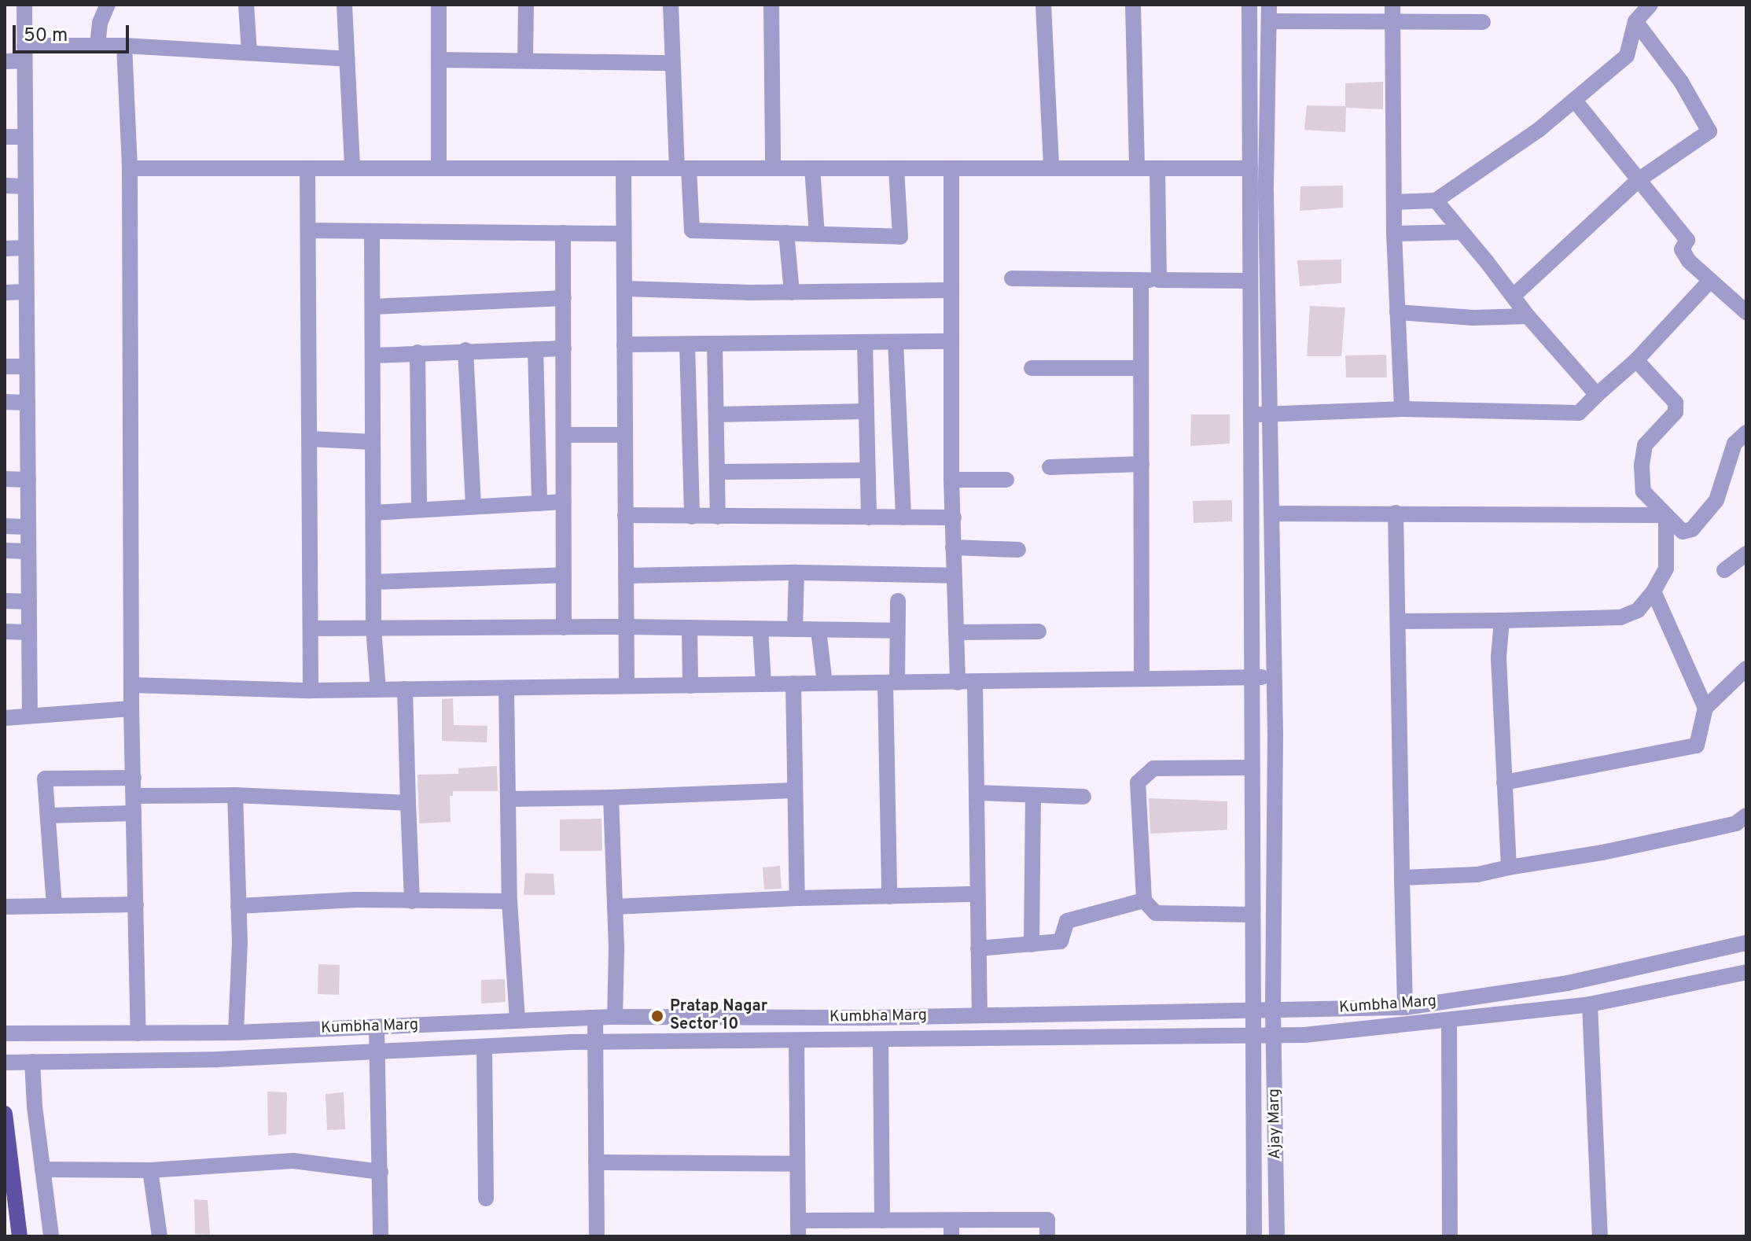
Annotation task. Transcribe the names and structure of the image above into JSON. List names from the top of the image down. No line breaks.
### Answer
{"streets":{"street":["Kumbha Marg","Ajay Marg"]},"crossings":[["Kumbha Marg","Ajay Marg"]],"places":["Pratap Nagar Sector 10"],"scale_bar":"50 m"}
